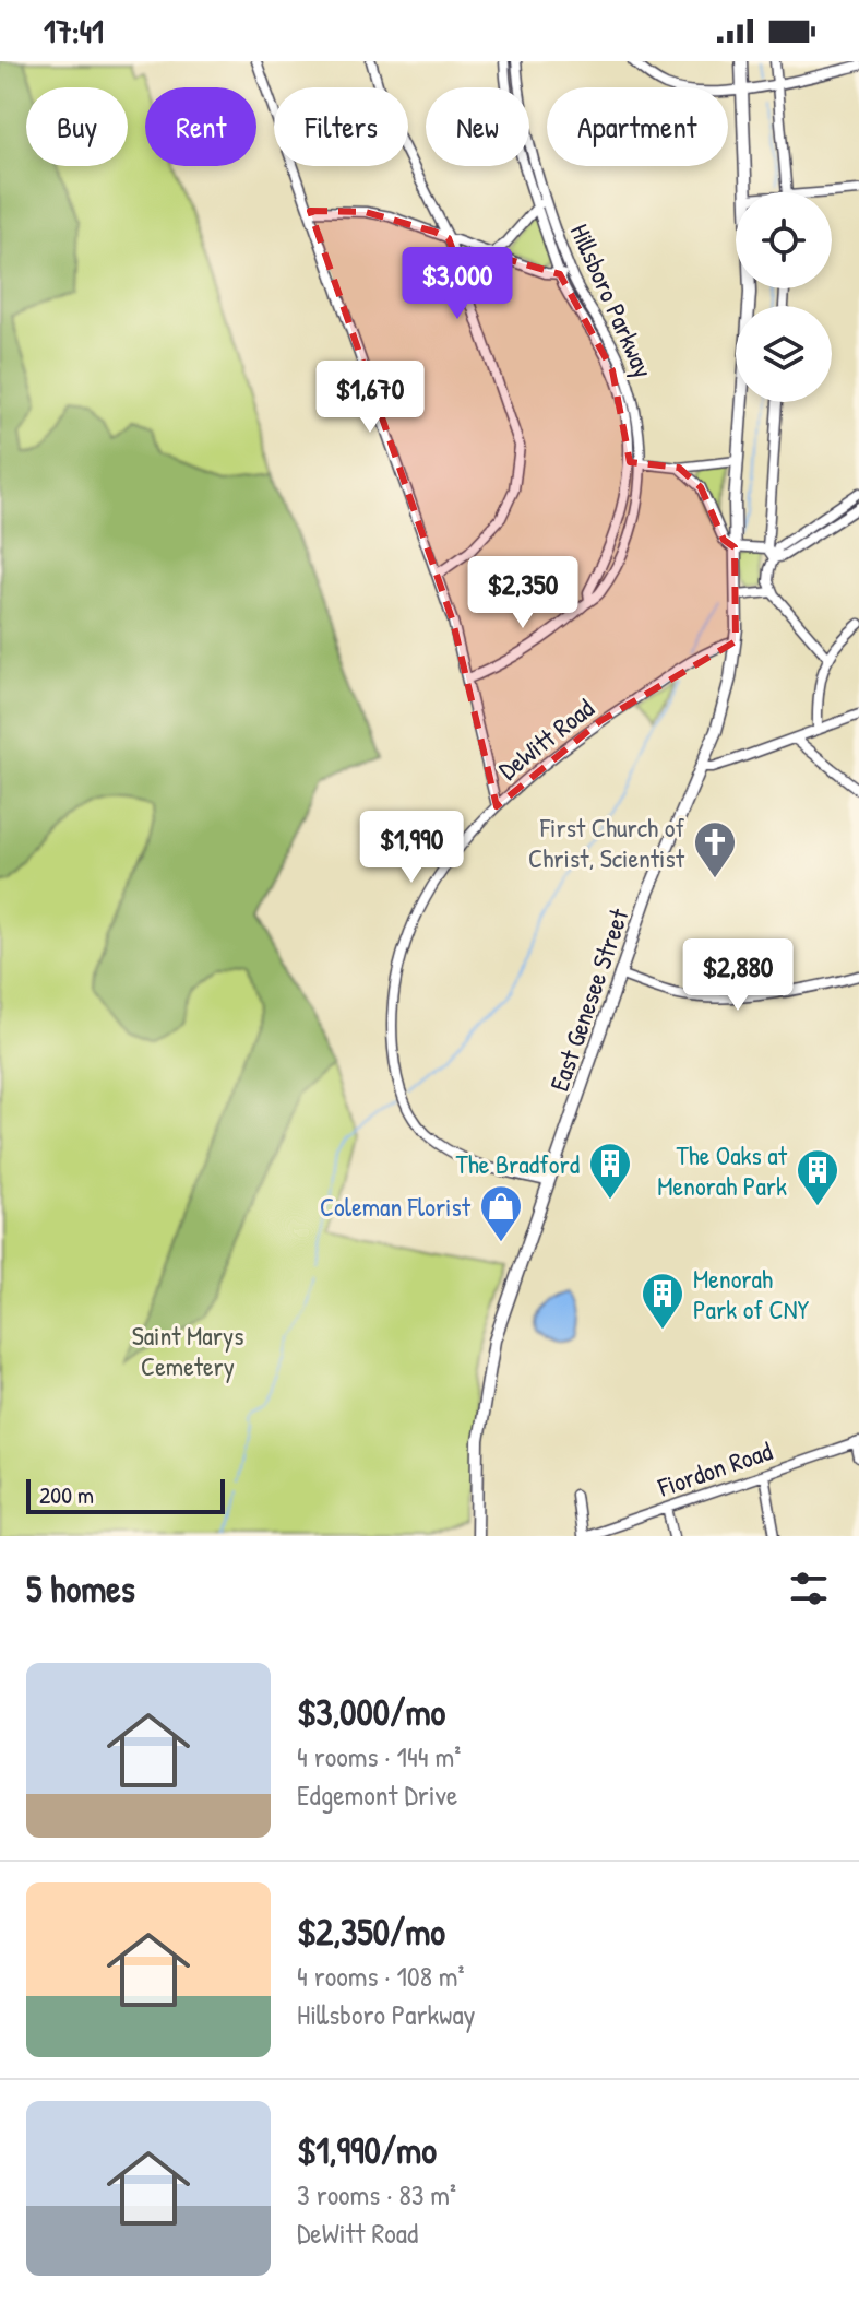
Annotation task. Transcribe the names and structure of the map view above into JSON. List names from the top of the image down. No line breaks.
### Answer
{"streets":{"main road":["East Genesee Street"],"street":["Hillsboro Parkway","DeWitt Road","Fiordon Road"]},"crossings":[["DeWitt Road","East Genesee Street"]],"parks":["Saint Marys Cemetery"],"places":{"church":["First Church of Christ, Scientist"],"building":["The Bradford","The Oaks at Menorah Park","Menorah Park of CNY"],"shop":["Coleman Florist"]},"scale_bar":"200 m","page":{"status":"17:41","chip":["Buy","Rent","Filters","New","Apartment"],"price":["$3,000","$1,670","$2,350","$1,990","$2,880"],"scale":"200 m","heading":"5 homes","list":[{"name":"$3,000/mo","note":"4 rooms · 144 m² · Edgemont Drive"},{"name":"$2,350/mo","note":"4 rooms · 108 m² · Hillsboro Parkway"},{"name":"$1,990/mo","note":"3 rooms · 83 m² · DeWitt Road"}]}}
